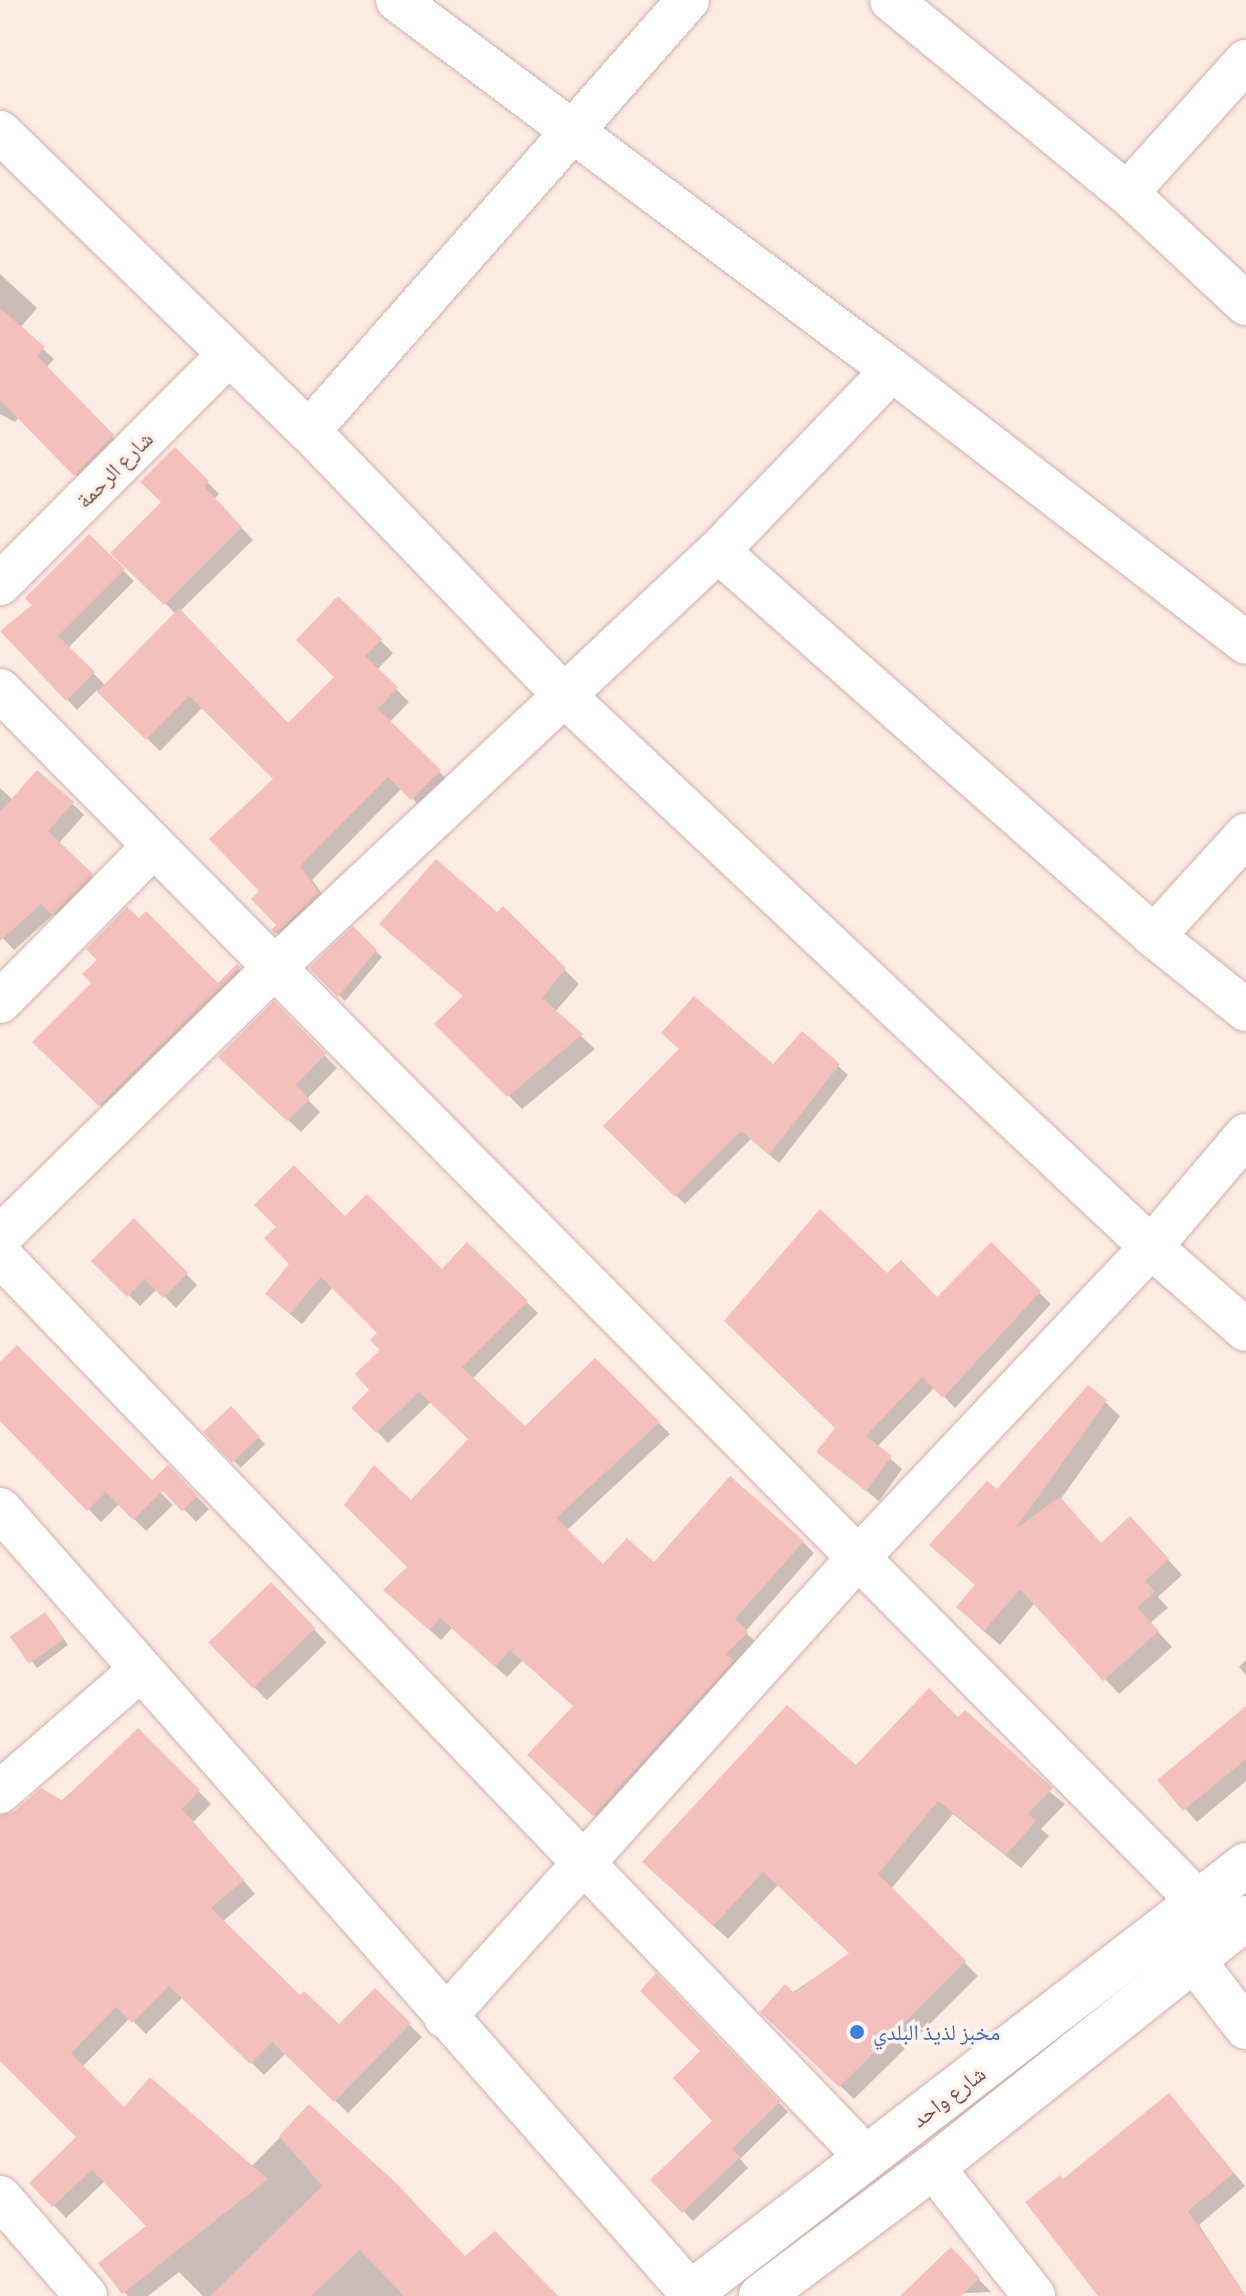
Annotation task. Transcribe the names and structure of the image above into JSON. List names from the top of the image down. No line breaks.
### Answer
{"streets":{"street":["شارع الرحمة","شارع واحد"]},"places":["مخبز لذيذ البلدي"]}
